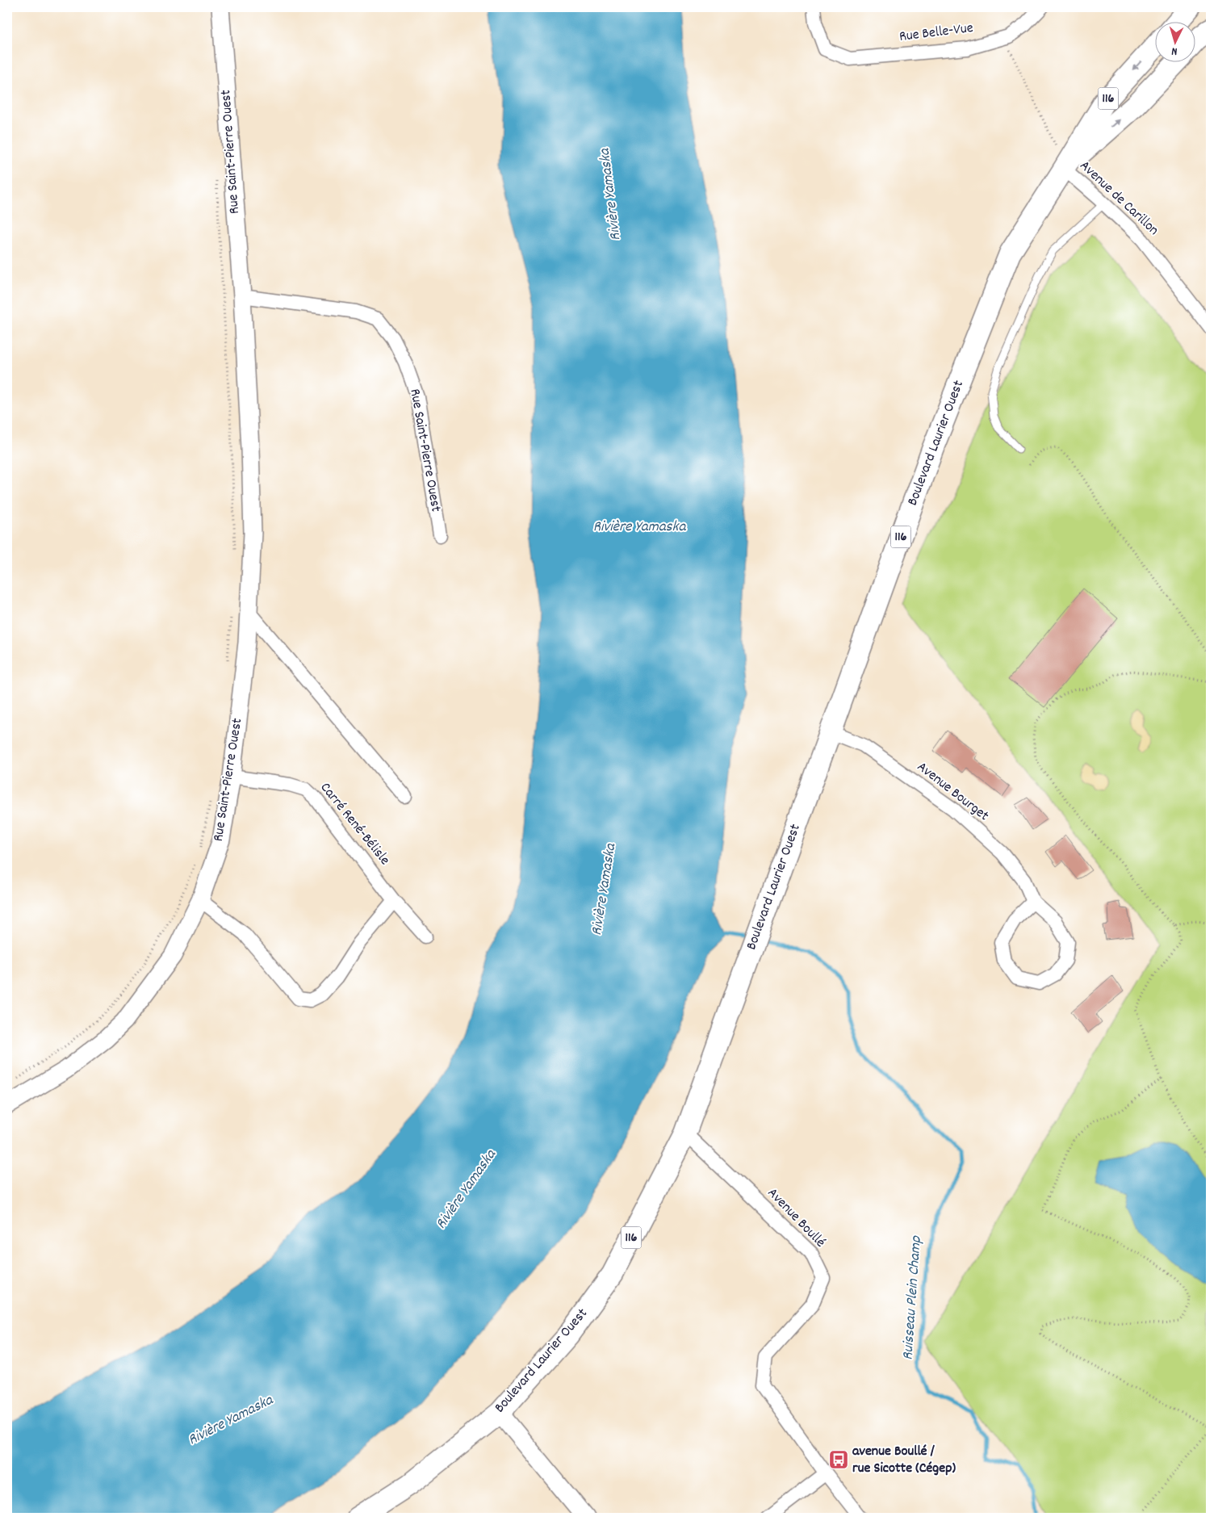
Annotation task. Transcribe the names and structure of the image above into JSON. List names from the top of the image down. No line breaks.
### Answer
{"streets":{"main road":["116","Boulevard Laurier Ouest"],"street":["Rue Belle-Vue","Rue Saint-Pierre Ouest","Avenue de Carillon","Avenue Bourget","Carré René-Bélisle","Avenue Boullé"]},"crossings":[["Rue Saint-Pierre Ouest","Carré René-Bélisle"],["Avenue de Carillon","Boulevard Laurier Ouest"],["Boulevard Laurier Ouest","Avenue Bourget"],["Boulevard Laurier Ouest","Avenue Boullé"]],"water":["Rivière Yamaska","Ruisseau Plein Champ"],"places":{"bus stop":["avenue Boullé / rue Sicotte (Cégep)"]},"north":"bottom"}
